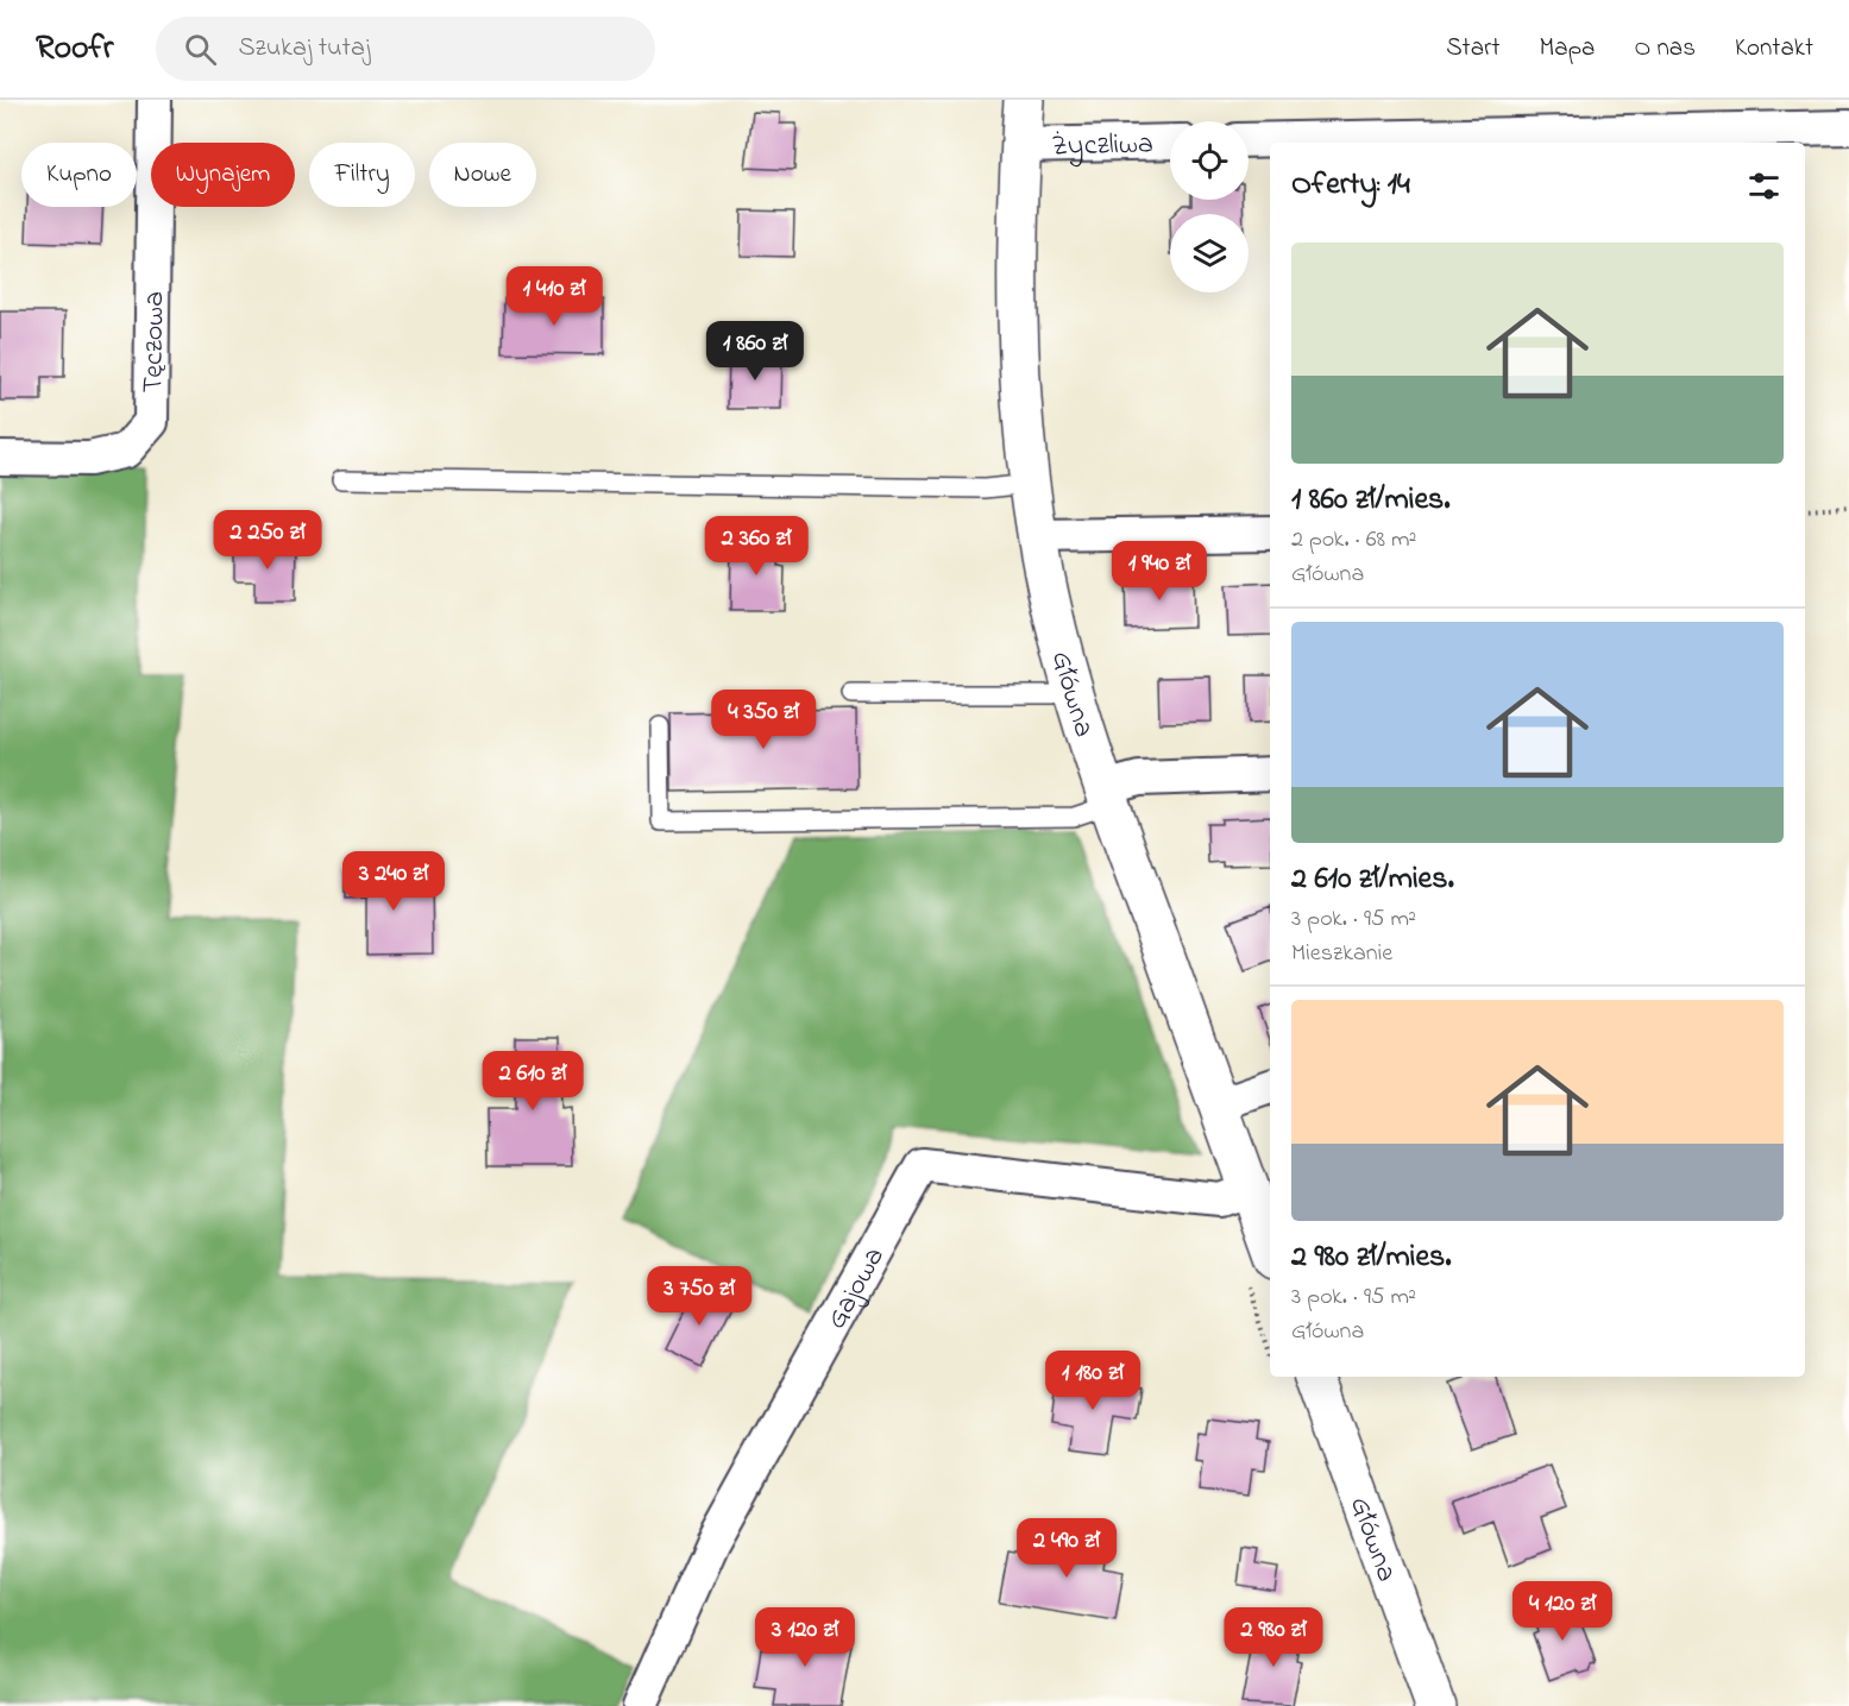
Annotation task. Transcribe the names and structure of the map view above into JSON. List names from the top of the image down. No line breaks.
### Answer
{"streets":{"street":["Życzliwa","Tęczowa","Główna","Gajowa"]},"crossings":[["Życzliwa","Główna"],["Główna","Gajowa"]],"page":{"header":"Roofr","search":"Szukaj tutaj","nav":["Start","Mapa","O nas","Kontakt"],"chip":["Kupno","Wynajem","Filtry","Nowe"],"heading":"Oferty: 14","list":[{"name":"1 860 zł/mies.","note":"2 pok. · 68 m² · Główna"},{"name":"2 610 zł/mies.","note":"3 pok. · 95 m² · Mieszkanie"},{"name":"2 980 zł/mies.","note":"3 pok. · 95 m² · Główna"}],"price":["1 410 zł","1 860 zł","2 250 zł","2 360 zł","1 940 zł","4 350 zł","3 240 zł","2 610 zł","3 750 zł","1 180 zł","2 490 zł","4 120 zł","3 120 zł","2 980 zł"]}}
